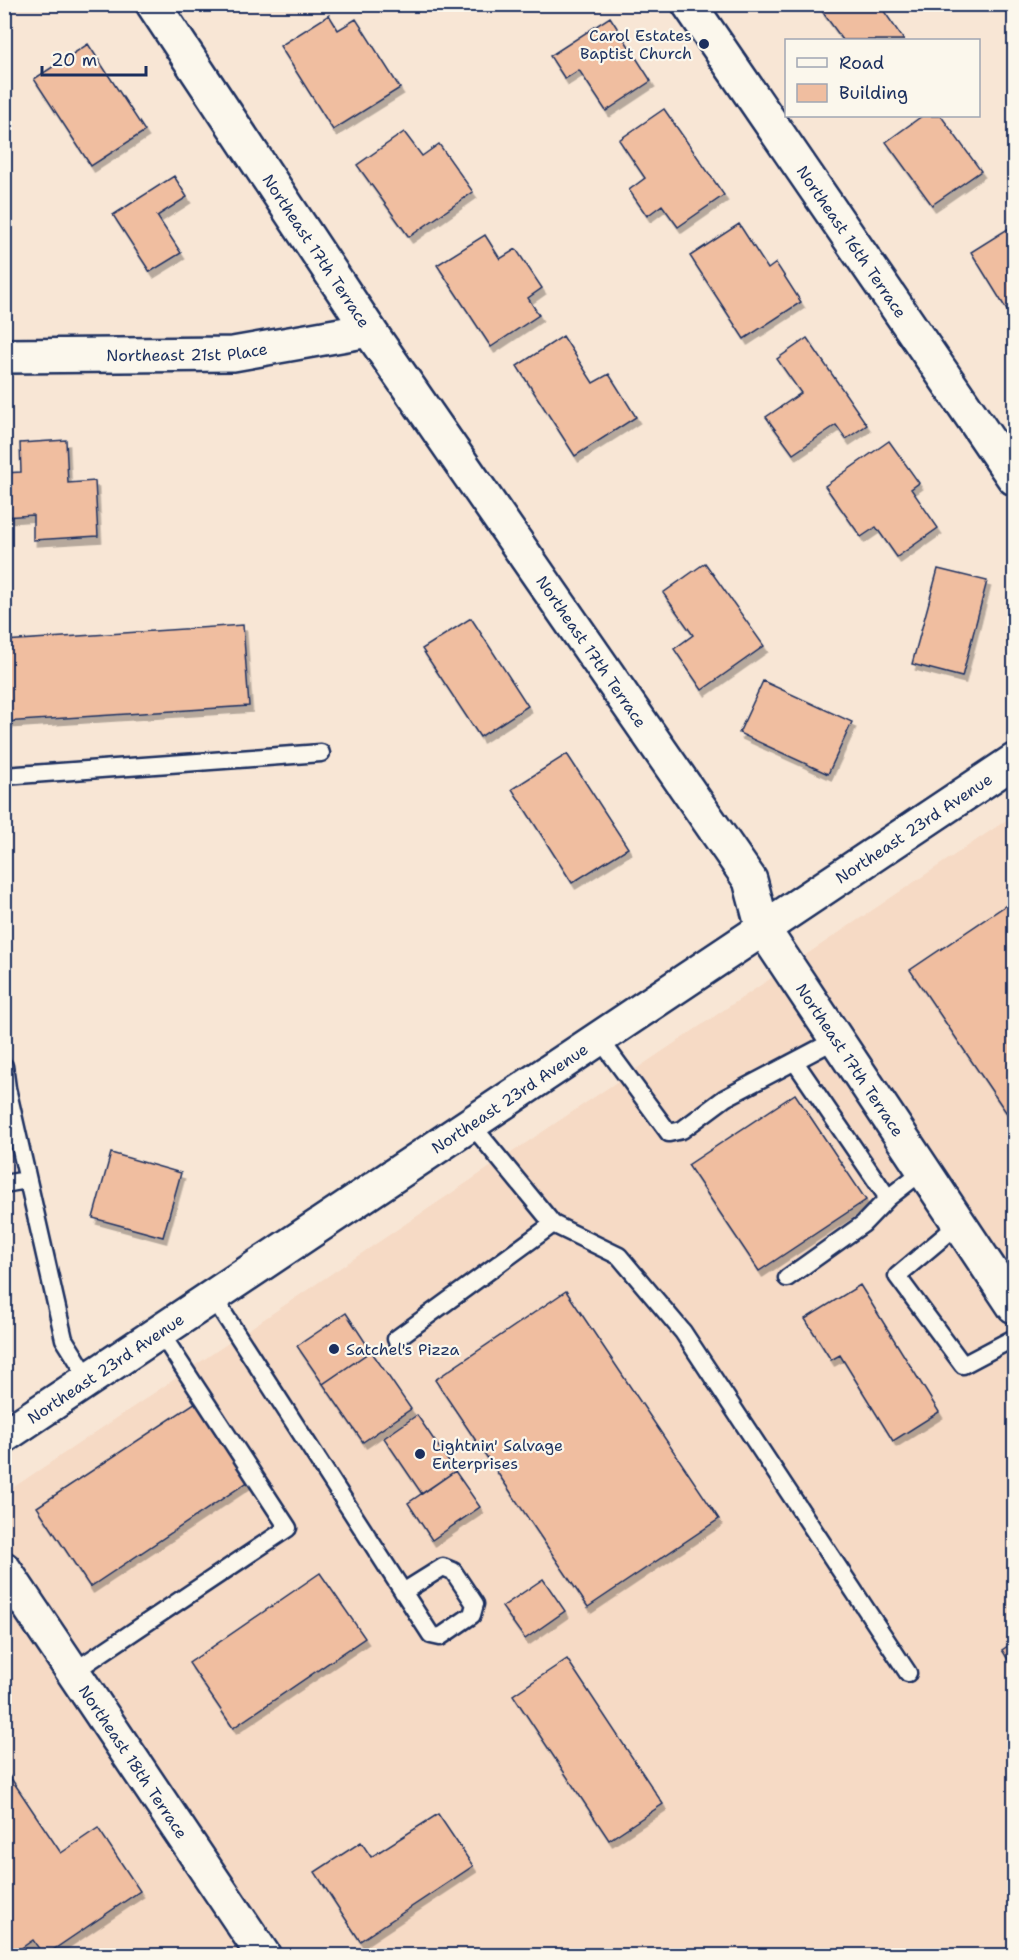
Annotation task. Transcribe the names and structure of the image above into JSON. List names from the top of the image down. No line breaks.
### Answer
{"streets":{"street":["Northeast 16th Terrace","Northeast 17th Terrace","Northeast 21st Place","Northeast 23rd Avenue","Northeast 18th Terrace"]},"crossings":[["Northeast 17th Terrace","Northeast 21st Place"],["Northeast 17th Terrace","Northeast 23rd Avenue"]],"places":["Carol Estates Baptist Church","Satchel's Pizza","Lightnin' Salvage Enterprises"],"legend":["Road","Building"],"scale_bar":"20 m"}
